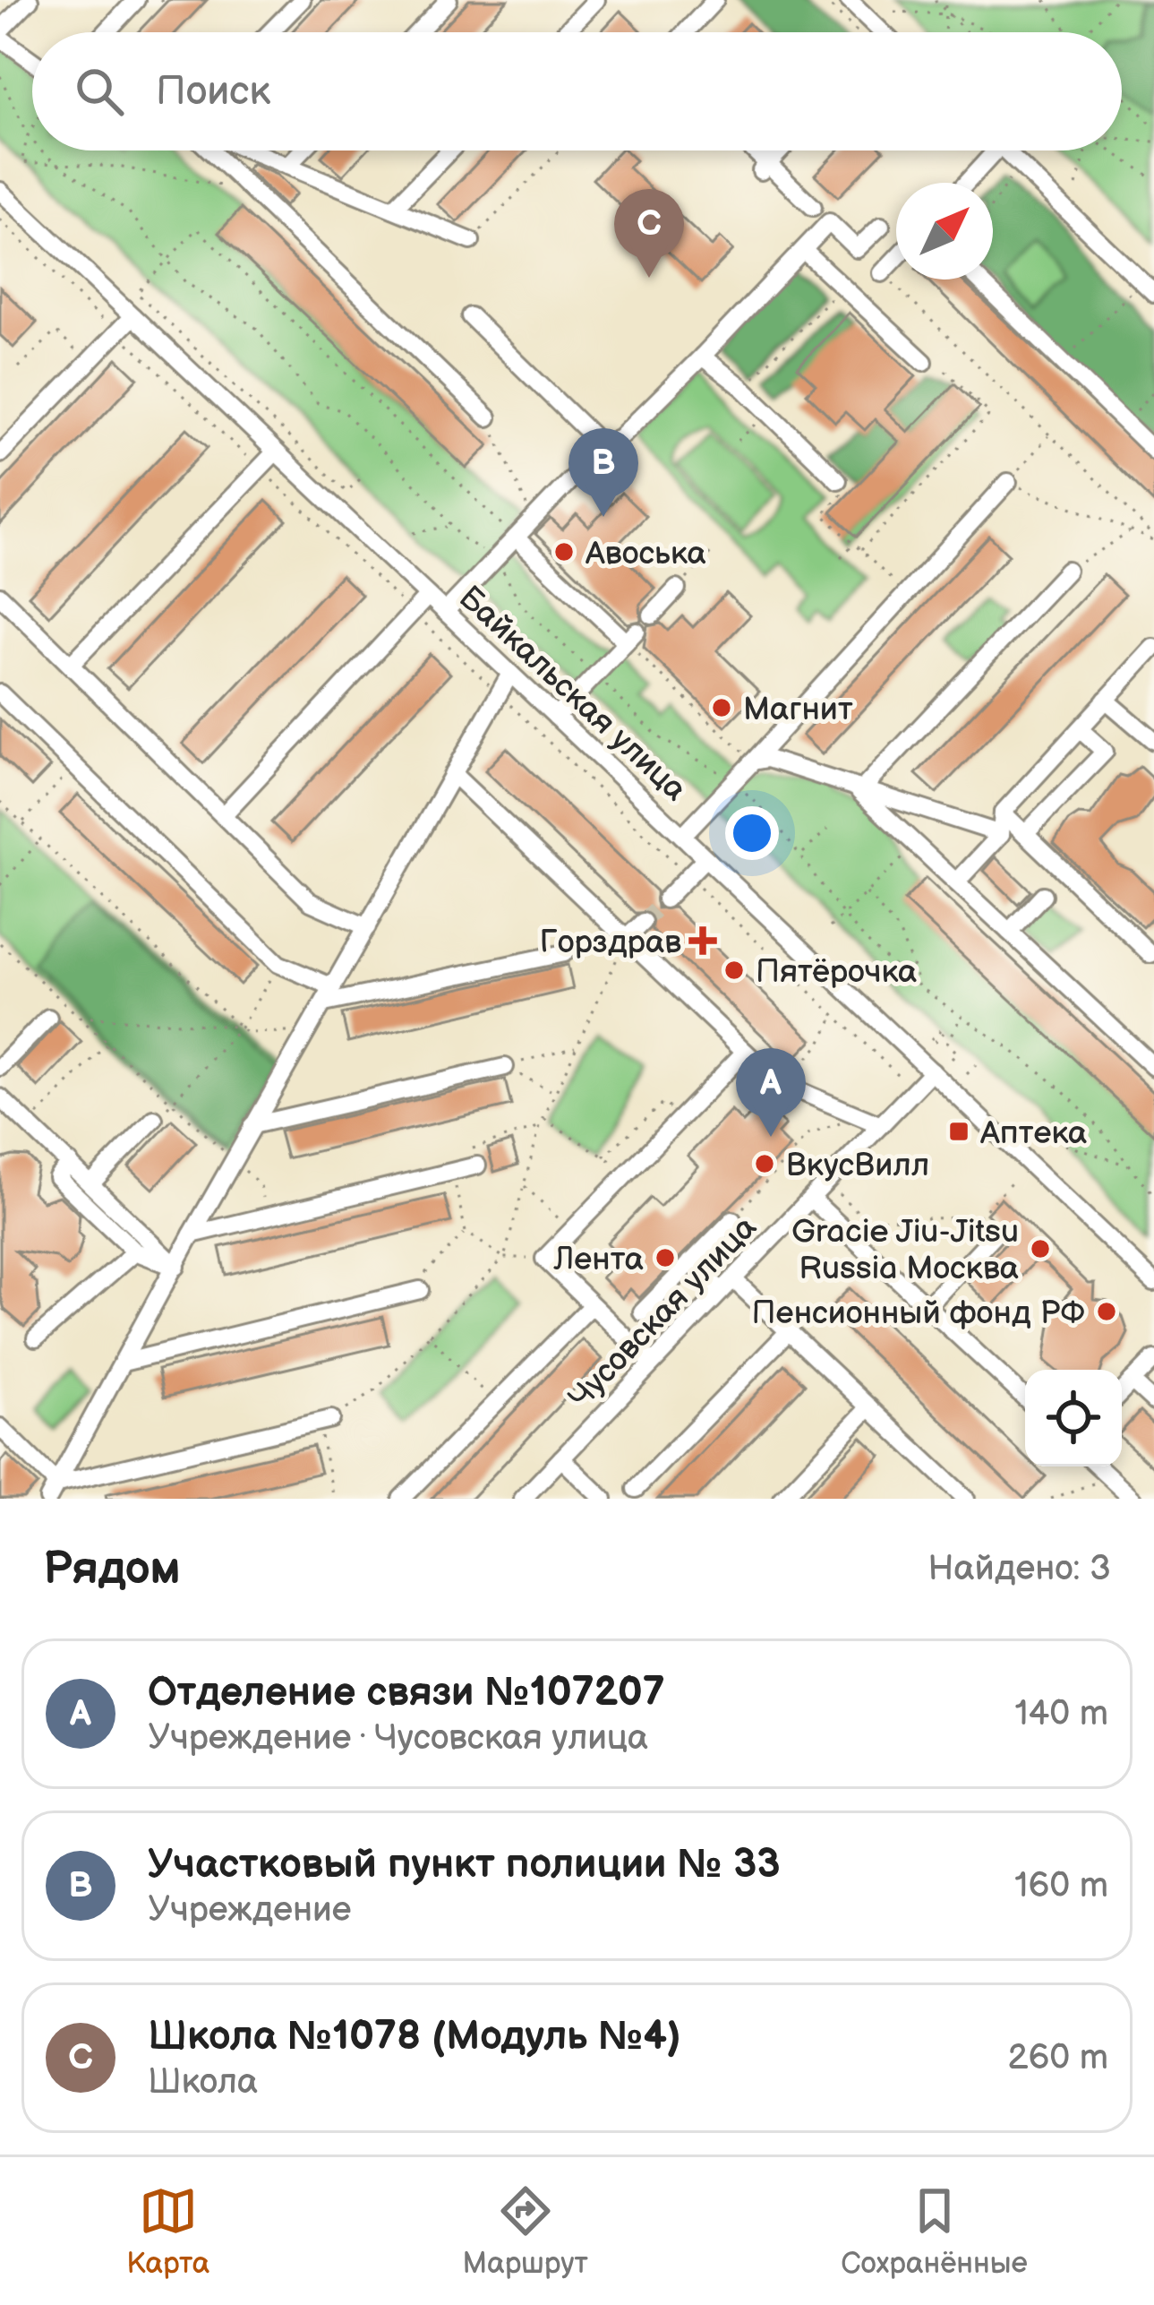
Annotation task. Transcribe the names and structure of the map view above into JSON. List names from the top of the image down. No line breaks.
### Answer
{"streets":{"street":["Байкальская улица","Чусовская улица"]},"crossings":[["Байкальская улица","Чусовская улица"]],"places":{"other":["Авоська","Магнит","Пятёрочка","ВкусВилл","Gracie Jiu-Jitsu Russia Москва","Лента","Пенсионный фонд РФ"],"health":["Горздрав"],"transit":["Аптека"]},"north":"top right","page":{"search":"Поиск","pins":["C","B","A"],"heading":["Рядом","Найдено: 3"],"list":[{"mark":"A","name":"Отделение связи №107207","note":"Учреждение · Чусовская улица","value":"140 m"},{"mark":"B","name":"Участковый пункт полиции № 33","note":"Учреждение","value":"160 m"},{"mark":"C","name":"Школа №1078 (Модуль №4)","note":"Школа","value":"260 m"}],"nav":["Карта","Маршрут","Сохранённые"]}}
